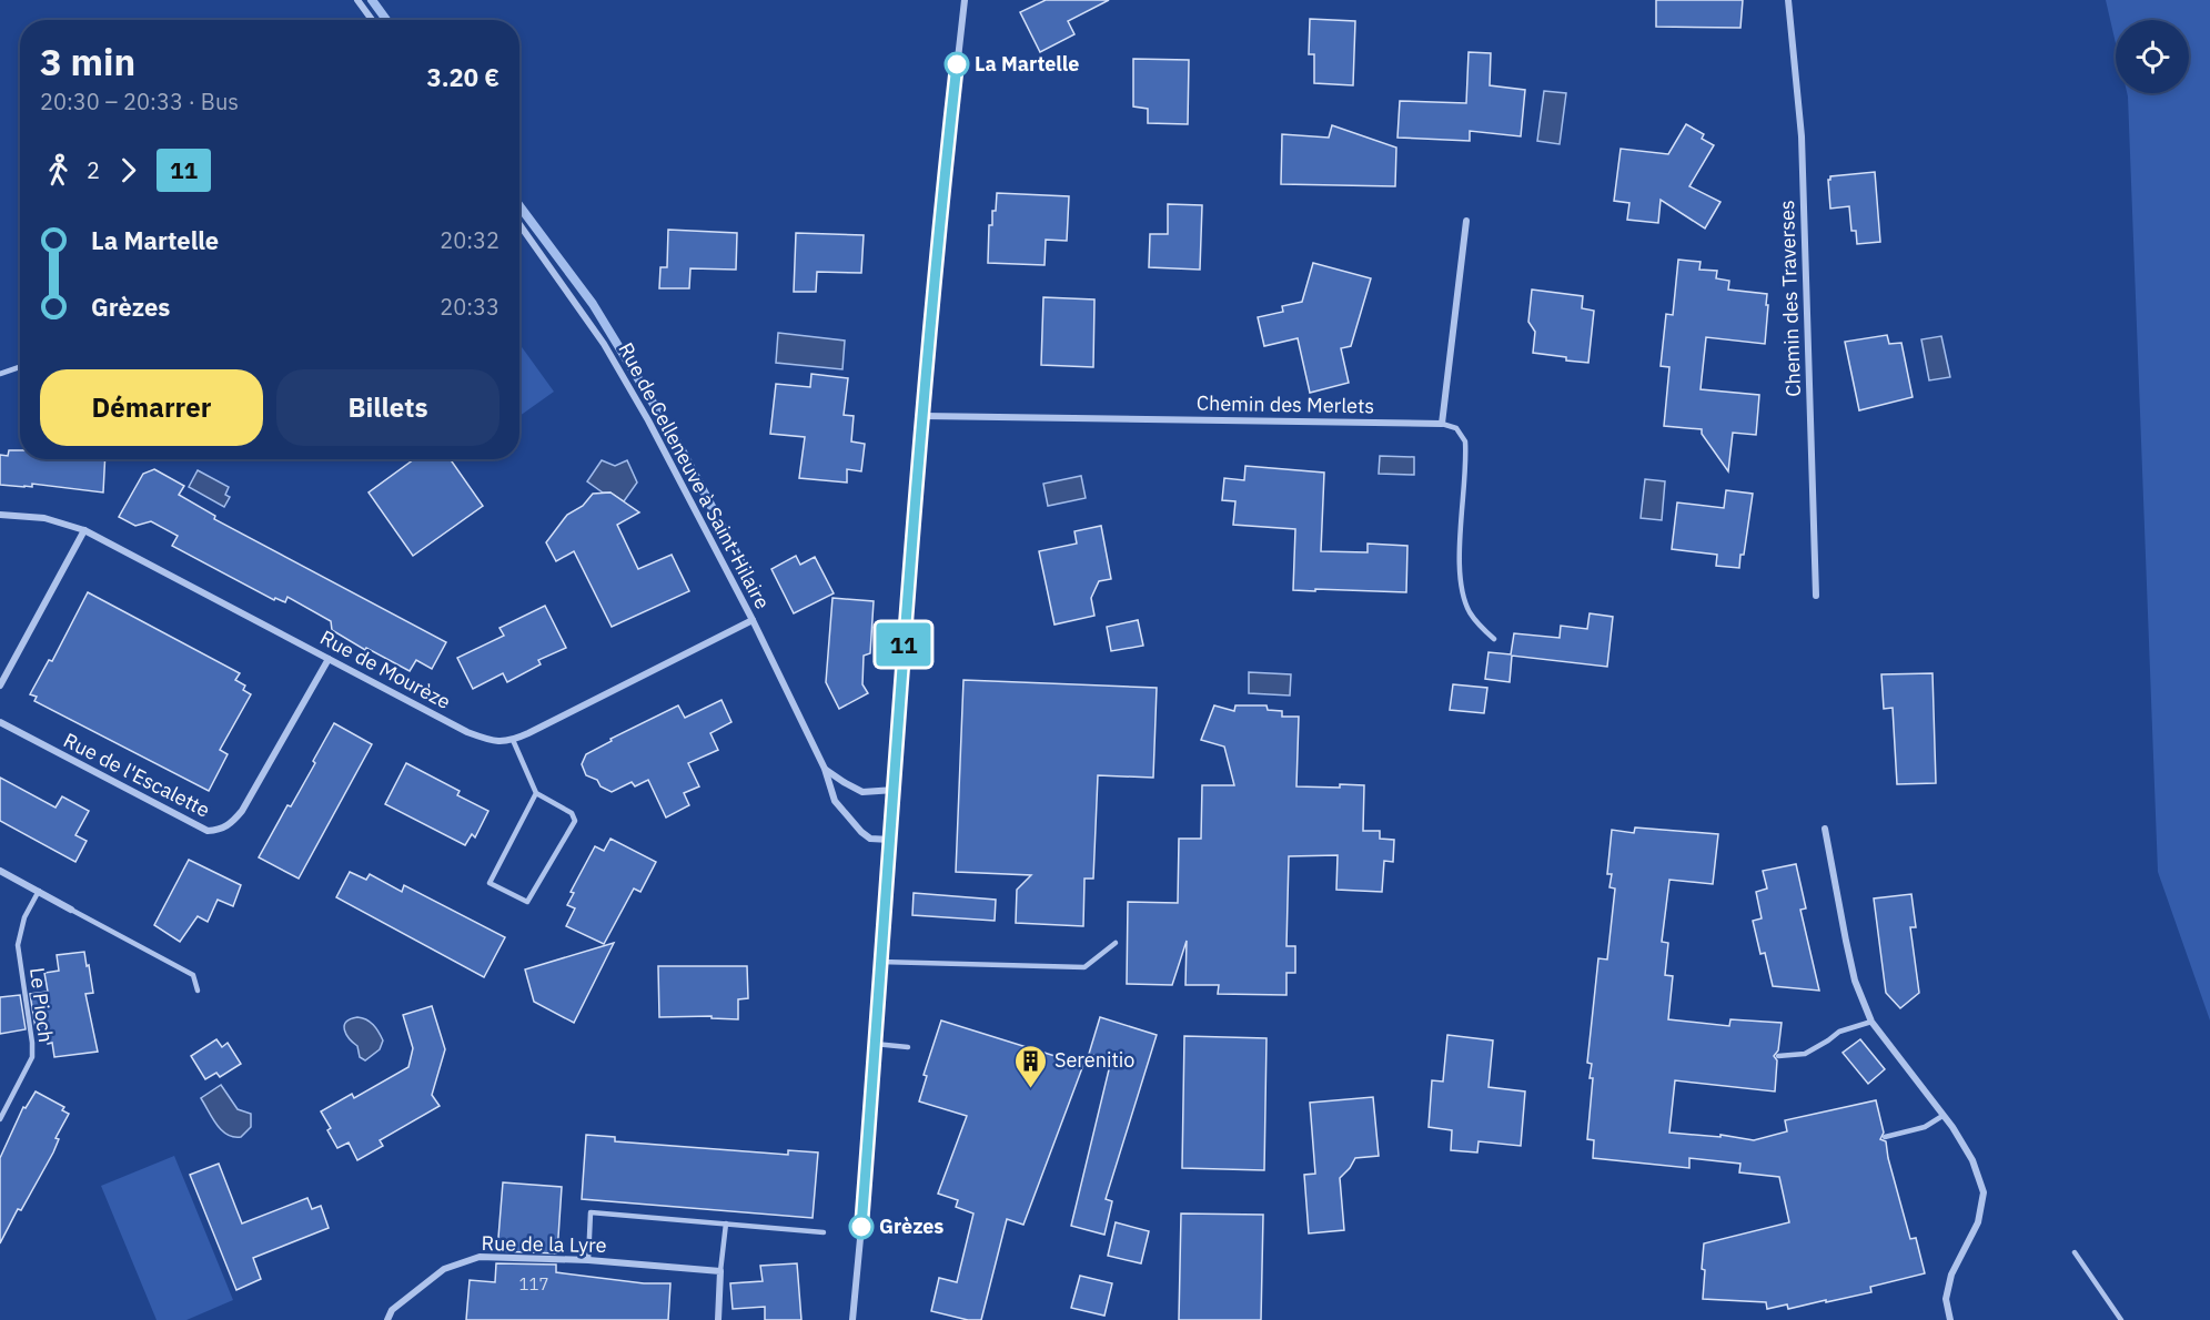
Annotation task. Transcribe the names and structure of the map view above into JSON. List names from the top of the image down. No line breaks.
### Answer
{"streets":{"street":["Chemin des Traverses","Chemin des Merlets","Rue de Celleneuve à Saint-Hilaire","Rue de Mourèze","Rue de l'Escalette","Rue de la Lyre"],"lane":["Le Pioch"]},"crossings":[["Rue de Mourèze","Rue de l'Escalette"]],"places":{"other":["La Martelle","Grèzes"],"building":["Serenitio"]},"lines":["bus line 11"],"house_numbers":["117"],"page":{"on_map":"11","heading":["3 min","20:30 – 20:33 · Bus","3.20 €"],"legs":["2","11"],"list":[{"name":"La Martelle","value":"20:32"},{"name":"Grèzes","value":"20:33"}],"buttons":["Démarrer","Billets"]}}
